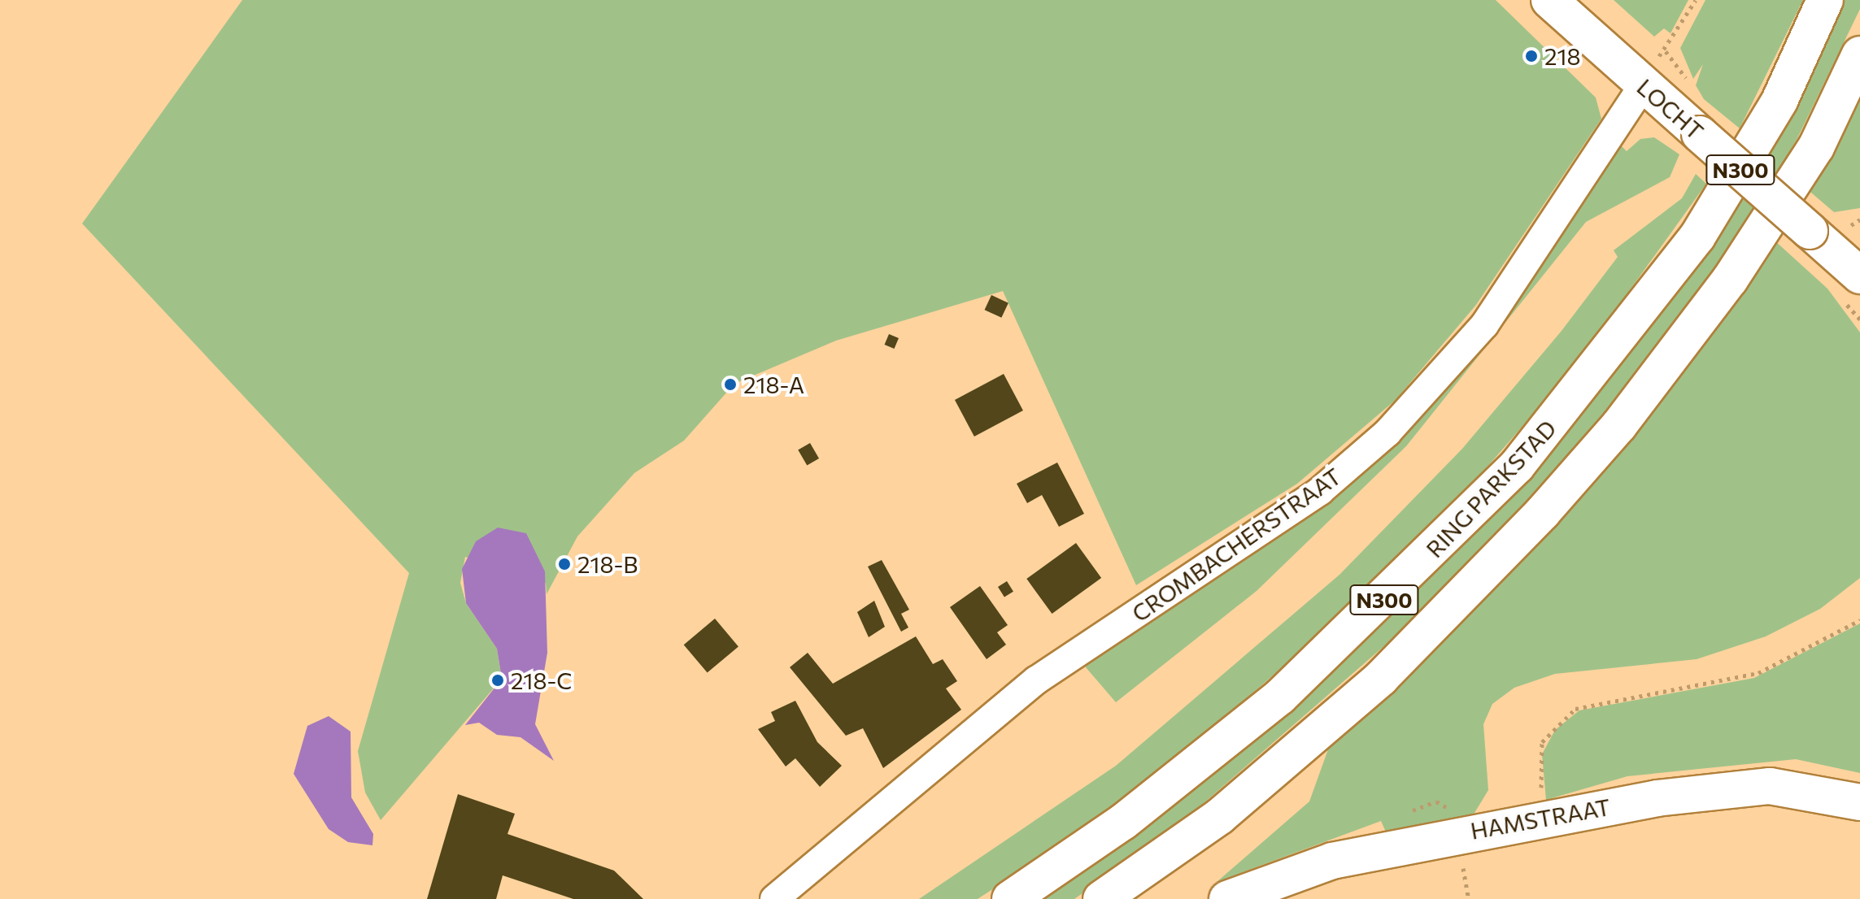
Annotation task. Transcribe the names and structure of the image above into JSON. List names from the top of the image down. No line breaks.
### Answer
{"streets":{"main road":["LOCHT","N300","RING PARKSTAD","HAMSTRAAT"],"street":["CROMBACHERSTRAAT"]},"crossings":[["LOCHT","CROMBACHERSTRAAT"]],"places":["218","218-A","218-B","218-C"]}
